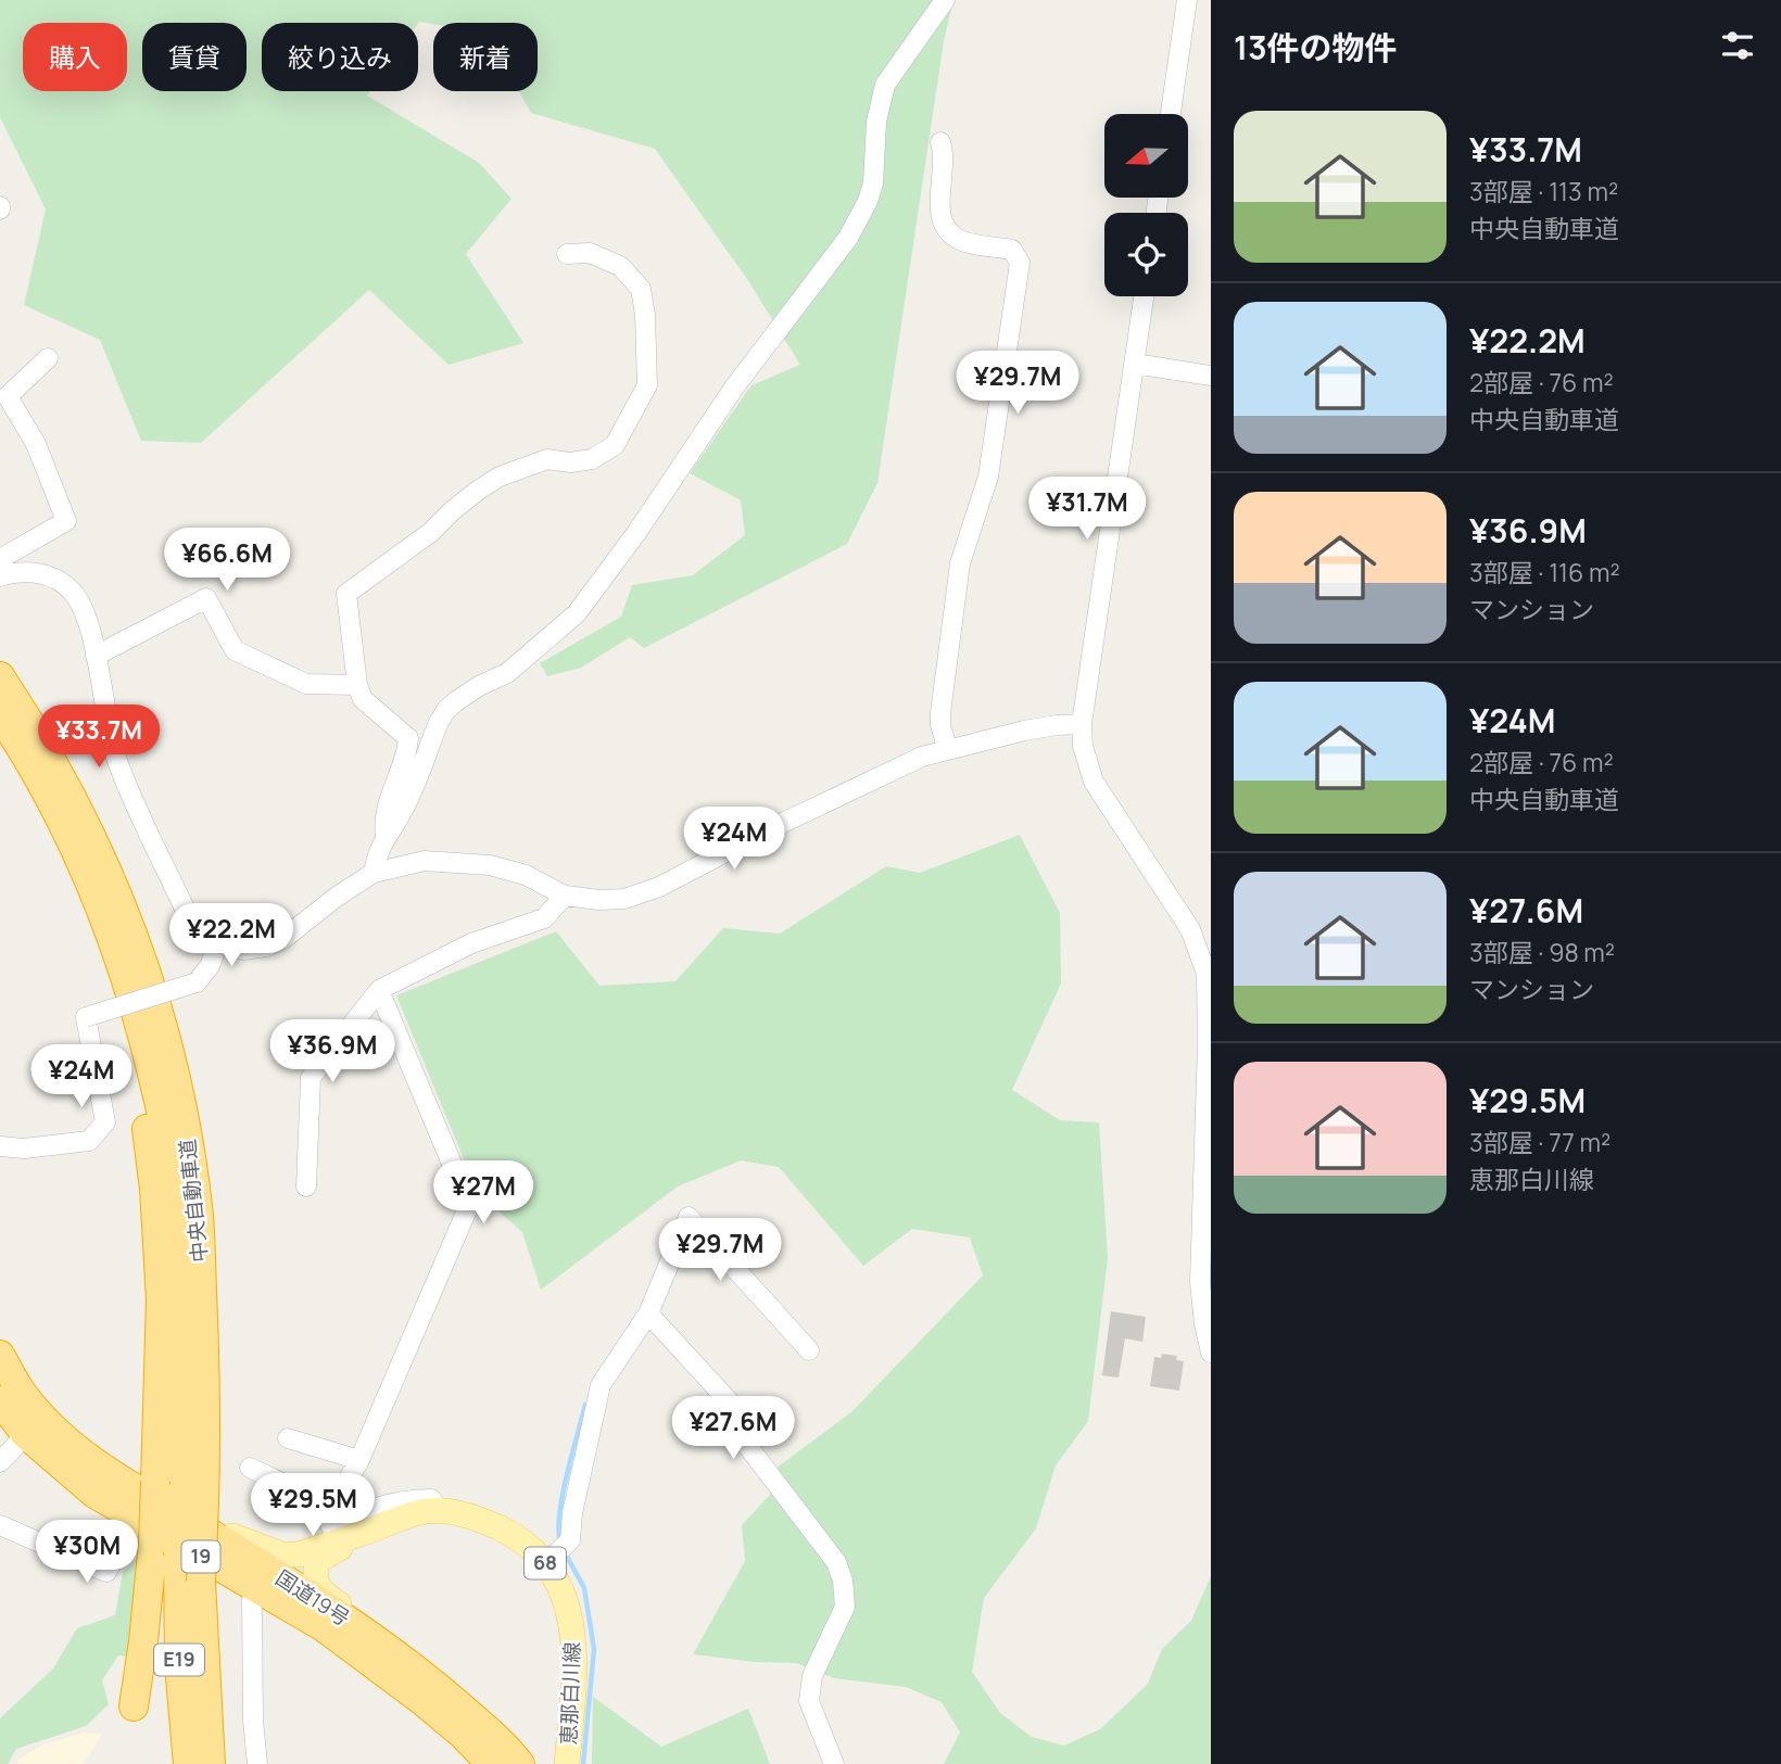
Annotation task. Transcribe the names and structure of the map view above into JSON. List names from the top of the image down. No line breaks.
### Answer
{"streets":{"highway":["中央自動車道","19","国道19号","E19"],"main road":["68","恵那白川線"]},"crossings":[["中央自動車道","68"],["中央自動車道","国道19号"],["68","国道19号"],["68","恵那白川線"]],"north":"left","page":{"heading":"13件の物件","chip":["購入","賃貸","絞り込み","新着"],"list":[{"name":"¥33.7M","note":"3部屋 · 113 m² · 中央自動車道"},{"name":"¥22.2M","note":"2部屋 · 76 m² · 中央自動車道"},{"name":"¥36.9M","note":"3部屋 · 116 m² · マンション"},{"name":"¥24M","note":"2部屋 · 76 m² · 中央自動車道"},{"name":"¥27.6M","note":"3部屋 · 98 m² · マンション"},{"name":"¥29.5M","note":"3部屋 · 77 m² · 恵那白川線"}],"price":["¥29.7M","¥31.7M","¥66.6M","¥33.7M","¥24M","¥22.2M","¥36.9M","¥24M","¥27M","¥29.7M","¥27.6M","¥29.5M","¥30M"]}}
